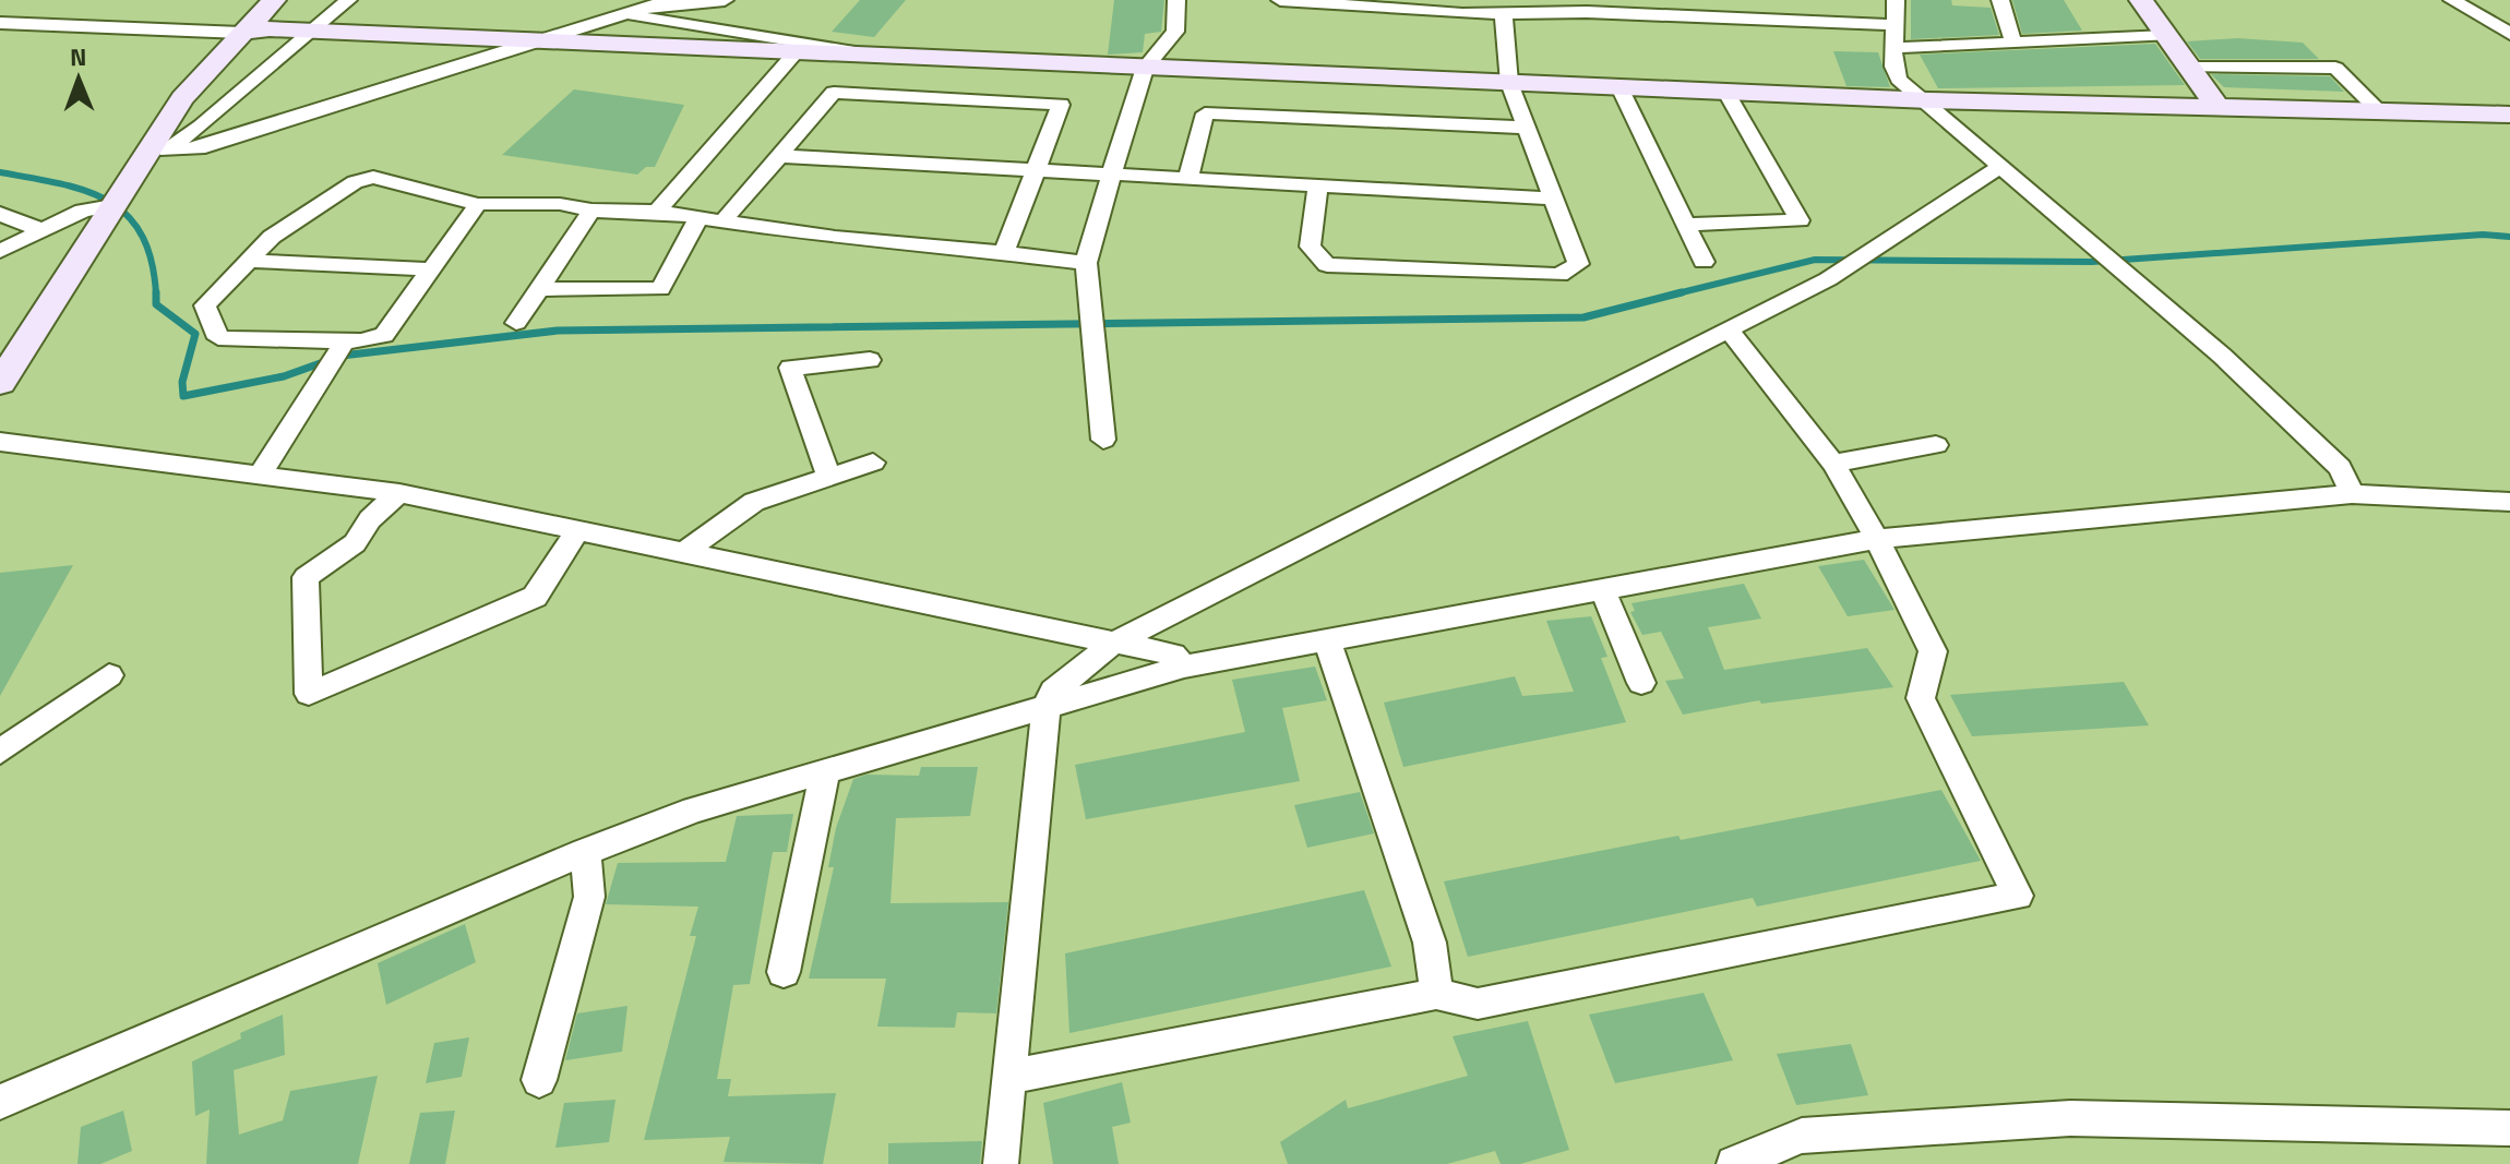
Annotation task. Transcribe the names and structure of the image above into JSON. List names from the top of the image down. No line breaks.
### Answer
{"north":"top"}
